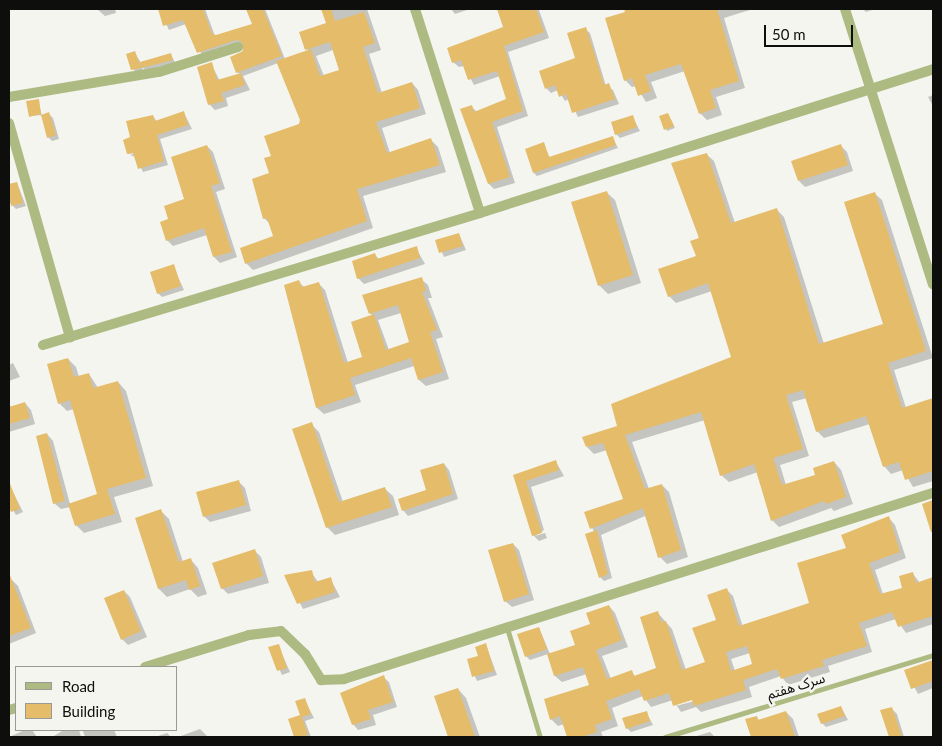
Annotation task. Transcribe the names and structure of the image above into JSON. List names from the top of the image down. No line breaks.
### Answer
{"streets":{"lane":["سرک هفتم"]},"legend":["Road","Building"],"scale_bar":"50 m"}
